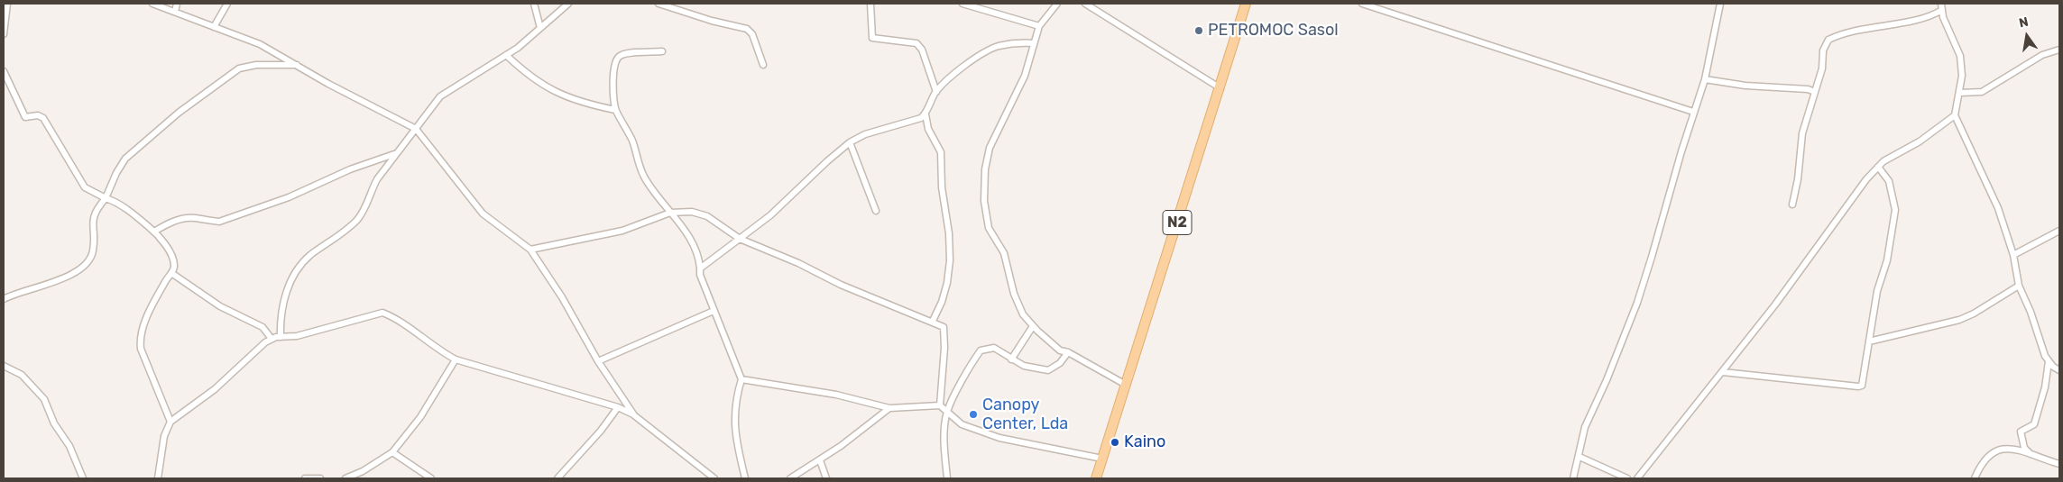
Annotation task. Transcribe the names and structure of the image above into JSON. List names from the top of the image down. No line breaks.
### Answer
{"streets":{"main road":["N2"]},"places":["PETROMOC Sasol","Canopy Center, Lda","Kaino"],"north":"top"}
